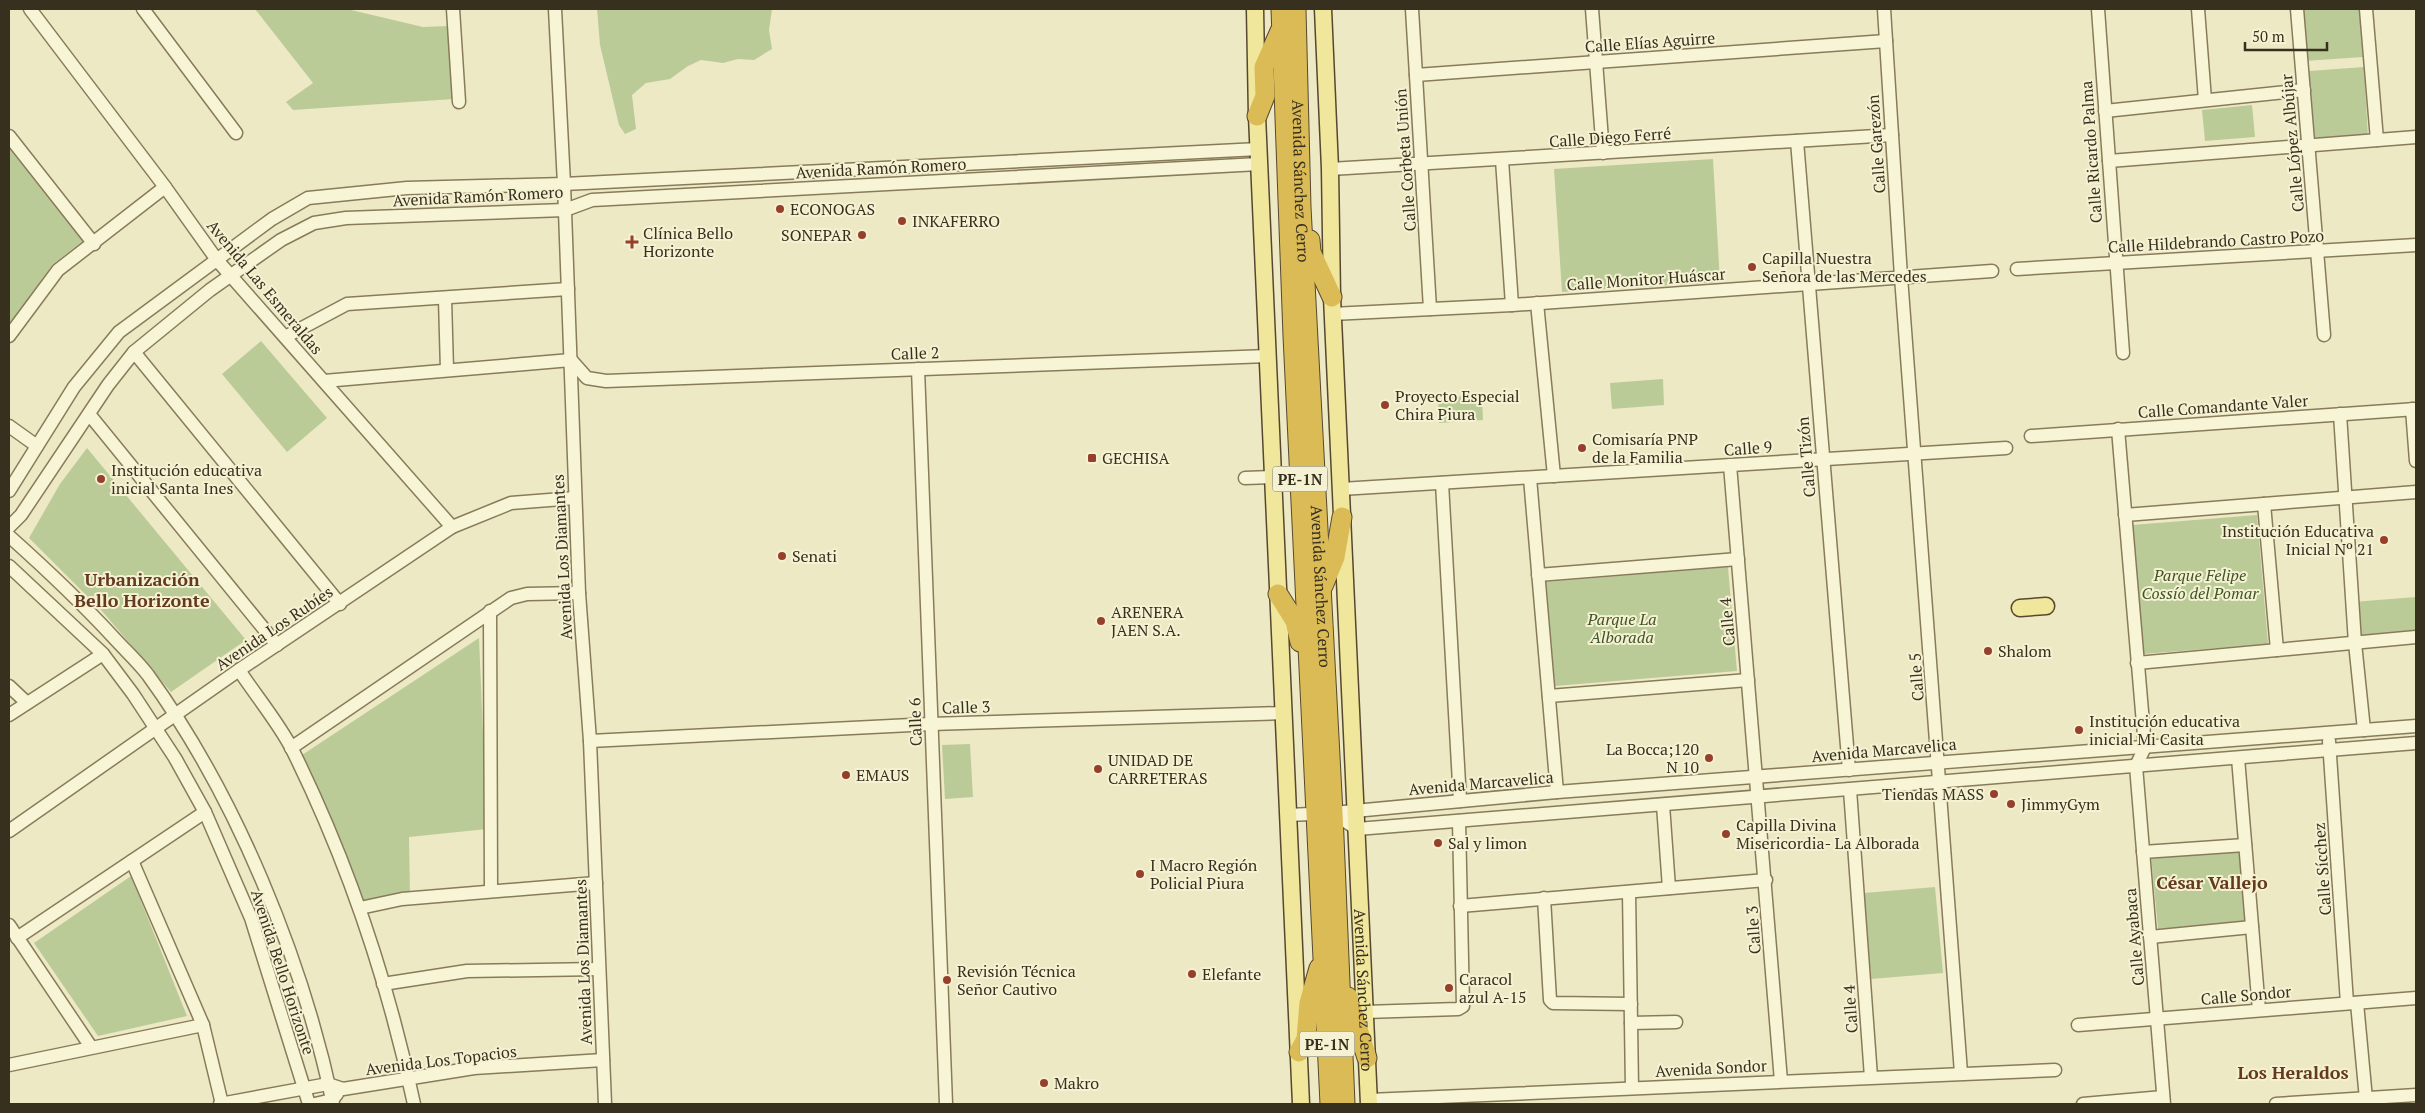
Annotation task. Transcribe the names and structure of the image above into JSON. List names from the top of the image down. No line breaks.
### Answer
{"streets":{"highway":["Avenida Sánchez Cerro","PE-1N"],"street":["Calle Elías Aguirre","Calle Diego Ferré","Calle López Albújar","Calle Garezón","Calle Ricardo Palma","Calle Corbeta Unión","Avenida Ramón Romero","Calle Hildebrando Castro Pozo","Calle Monitor Huáscar","Avenida Las Esmeraldas","Calle 2","Calle Comandante Valer","Calle 9","Calle Tizón","Avenida Los Diamantes","Calle 4","Avenida Los Rubíes","Calle 5","Calle 3","Calle 6","Avenida Marcavelica","Calle Sícchez","Calle Ayabaca","Avenida Bello Horizonte","Calle Sondor","Avenida Los Topacios","Avenida Sondor"]},"crossings":[["Calle Elías Aguirre","Calle Garezón"],["Calle Elías Aguirre","Calle Corbeta Unión"],["Calle Diego Ferré","Calle Garezón"],["Calle Diego Ferré","Calle Corbeta Unión"],["Calle Diego Ferré","Avenida Sánchez Cerro"],["Calle Diego Ferré","Calle Tizón"],["Calle López Albújar","Calle Hildebrando Castro Pozo"],["Calle Garezón","Calle Monitor Huáscar"],["Calle Garezón","Calle 5"],["Calle Ricardo Palma","Calle Hildebrando Castro Pozo"],["Calle Corbeta Unión","Calle Monitor Huáscar"],["Avenida Ramón Romero","Avenida Las Esmeraldas"],["Avenida Ramón Romero","Avenida Los Diamantes"],["Avenida Sánchez Cerro","Calle Monitor Huáscar"],["Avenida Sánchez Cerro","Calle 9"],["Avenida Sánchez Cerro","Avenida Marcavelica"],["Avenida Sánchez Cerro","Avenida Sondor"],["Calle Monitor Huáscar","Calle Tizón"],["Calle Monitor Huáscar","Calle 5"],["Avenida Las Esmeraldas","Avenida Los Rubíes"],["Calle 2","Avenida Los Diamantes"],["Calle 2","Calle 6"],["Calle 9","Calle Tizón"],["Calle 9","Calle 4"],["Calle 9","Calle 5"],["Calle Tizón","Avenida Marcavelica"],["Avenida Los Diamantes","Avenida Los Rubíes"],["Avenida Los Diamantes","Calle 3"],["Avenida Los Diamantes","Avenida Los Topacios"],["Calle 4","Calle 3"],["Calle 4","Avenida Marcavelica"],["Calle 4","Avenida Sondor"],["Avenida Los Rubíes","Avenida Bello Horizonte"],["Calle 5","Avenida Marcavelica"],["Calle 5","Avenida Sondor"],["Calle 3","Calle 6"],["Calle 3","Avenida Marcavelica"],["Calle 3","Avenida Sondor"],["Avenida Marcavelica","Calle Sícchez"],["Calle Sícchez","Calle Sondor"],["Calle Ayabaca","Calle Sondor"],["Avenida Bello Horizonte","Avenida Los Topacios"]],"districts":["Urbanización Bello Horizonte","César Vallejo","Los Heraldos"],"parks":["Parque Felipe Cossío del Pomar","Parque La Alborada"],"places":{"other":["ECONOGAS","INKAFERRO","SONEPAR","Capilla Nuestra Señora de las Mercedes","Proyecto Especial Chira Piura","Comisaría PNP de la Familia","Institución educativa inicial Santa Ines","Institución Educativa Inicial Nº 21","Senati","ARENERA JAEN S.A.","Shalom","Institución educativa inicial Mi Casita","La Bocca;120 N 10","UNIDAD DE CARRETERAS","EMAUS","Tiendas MASS","JimmyGym","Capilla Divina Misericordia- La Alborada","Sal y limon","I Macro Región Policial Piura","Elefante","Revisión Técnica Señor Cautivo","Caracol azul A-15","Makro"],"health":["Clínica Bello Horizonte"],"transit":["GECHISA"]},"scale_bar":"50 m"}
